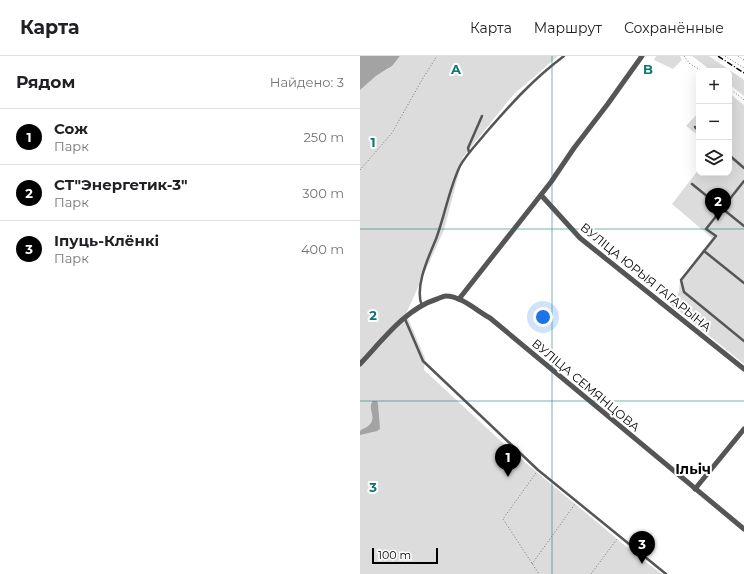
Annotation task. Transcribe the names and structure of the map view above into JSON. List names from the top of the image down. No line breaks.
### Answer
{"streets":{"street":["ВУЛІЦА ЮРЫЯ ГАГАРЫНА","ВУЛІЦА СЕМЯНЦОВА"]},"districts":["Ільіч"],"scale_bar":"100 m","page":{"header":"Карта","nav":["Карта","Маршрут","Сохранённые"],"heading":["Рядом","Найдено: 3"],"map_buttons":["+","−"],"list":[{"mark":"1","name":"Сож","note":"Парк","value":"250 m"},{"mark":"2","name":"СТ\"Энергетик-3\"","note":"Парк","value":"300 m"},{"mark":"3","name":"Іпуць-Клёнкі","note":"Парк","value":"400 m"}],"pins":["2","1","3"],"scale":"100 m"},"grid":{"columns":["A","B"],"rows":["1","2","3"]}}
